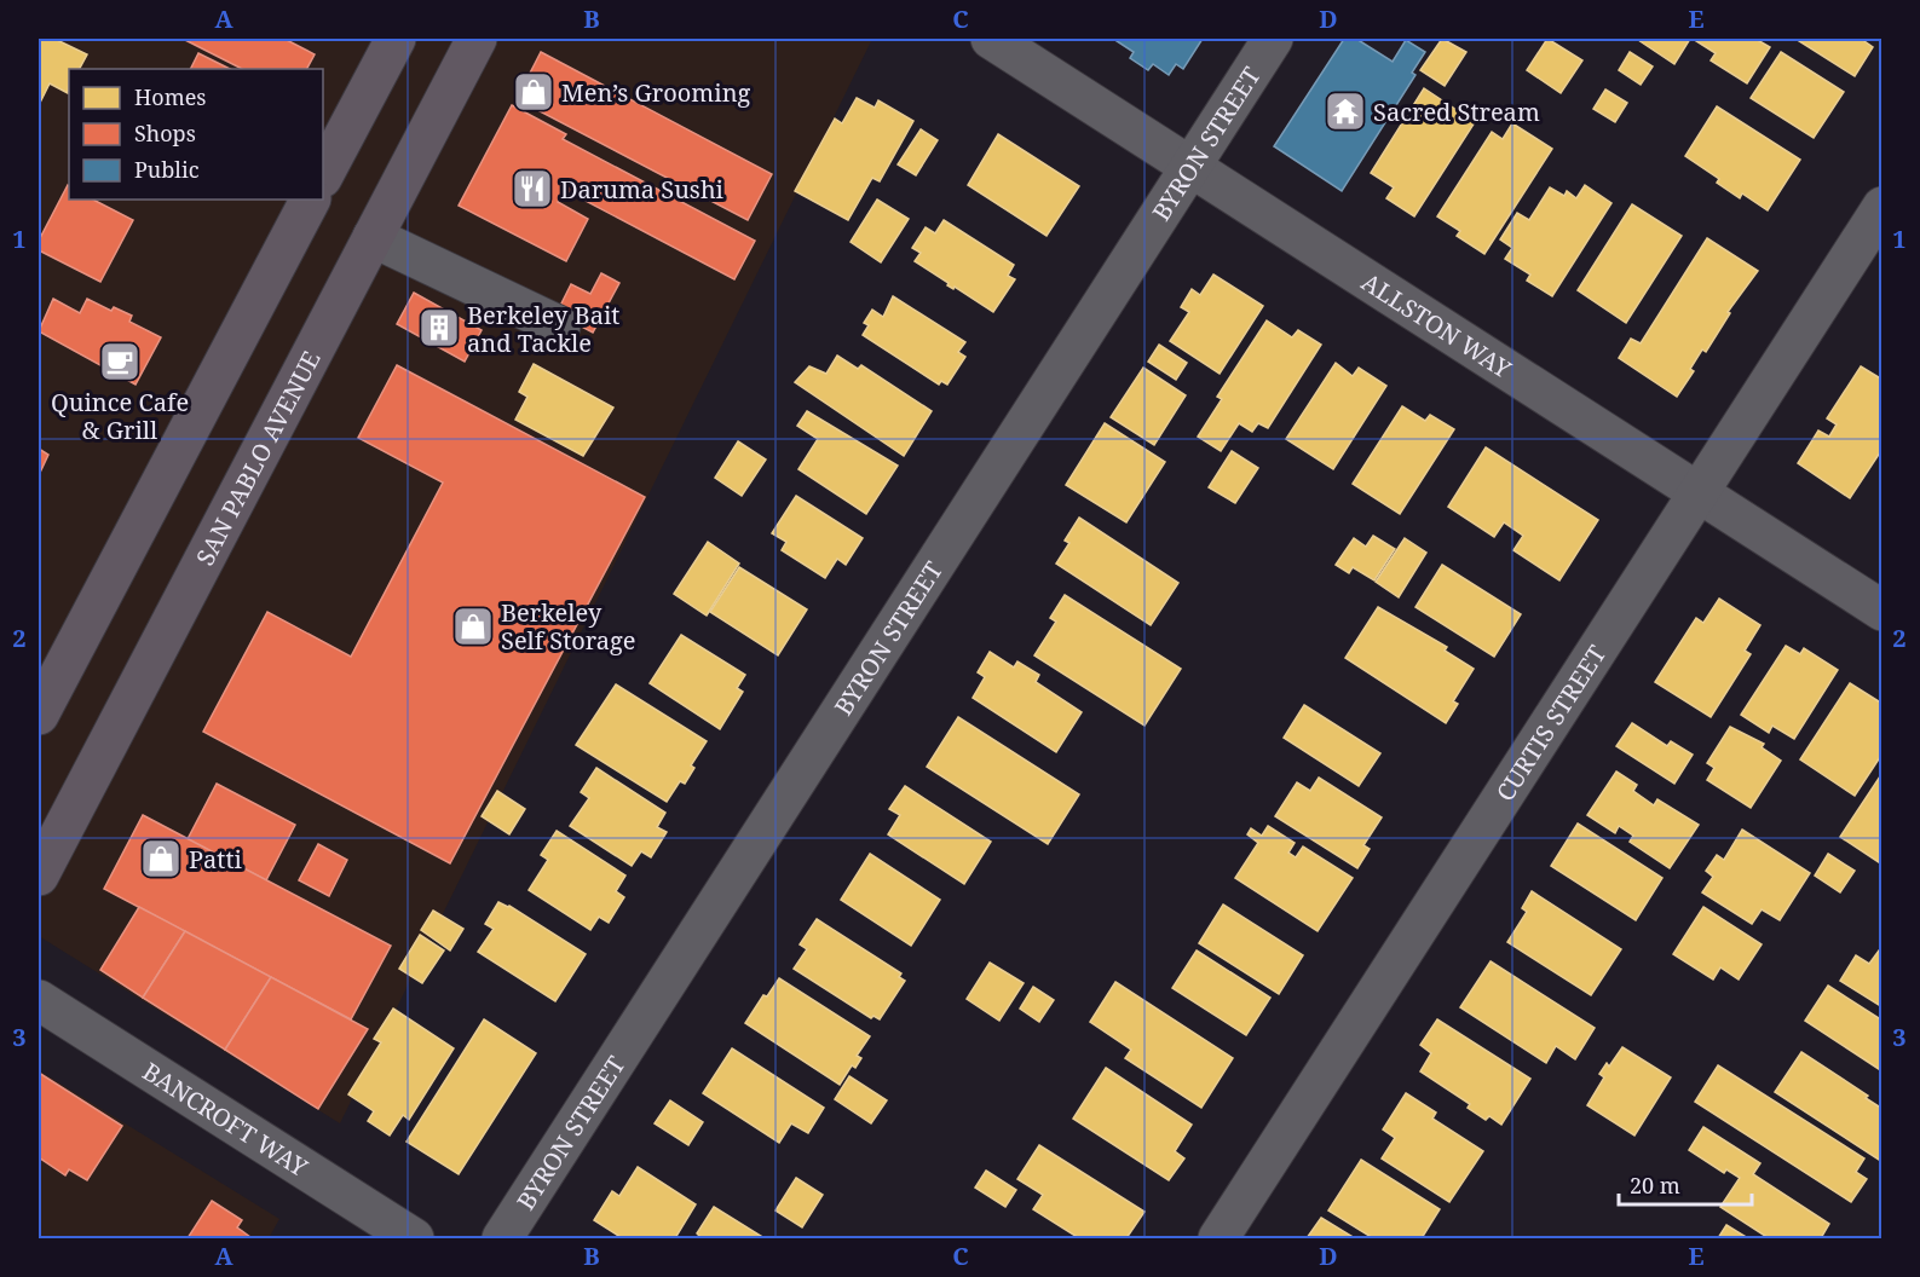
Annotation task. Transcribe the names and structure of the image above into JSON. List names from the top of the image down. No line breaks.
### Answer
{"streets":{"main road":["SAN PABLO AVENUE"],"street":["BYRON STREET","ALLSTON WAY","CURTIS STREET","BANCROFT WAY"]},"crossings":[["BYRON STREET","ALLSTON WAY"],["ALLSTON WAY","CURTIS STREET"]],"places":{"shop":["Men’s Grooming","Berkeley Self Storage","Patti"],"temple":["Sacred Stream"],"restaurant":["Daruma Sushi"],"building":["Berkeley Bait and Tackle"],"cafe":["Quince Cafe & Grill"]},"legend":["Homes","Shops","Public"],"scale_bar":"20 m","grid":{"columns":["A","B","C","D","E"],"rows":["1","2","3"]}}
